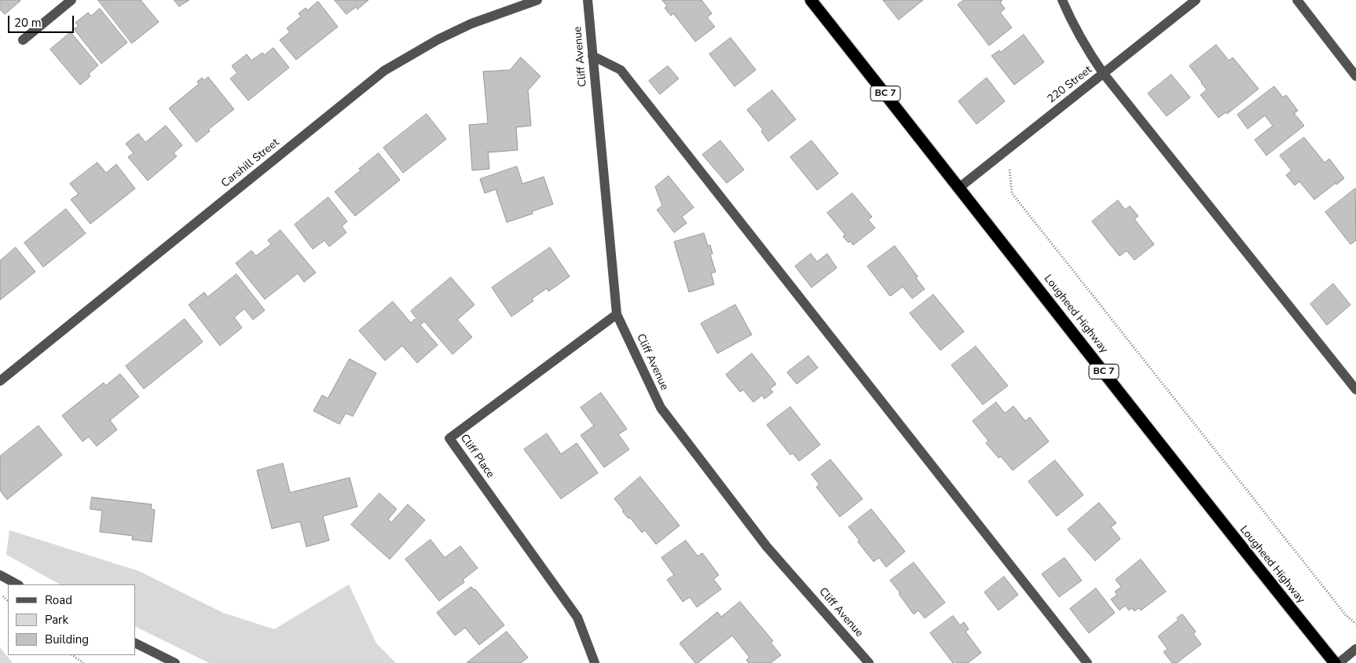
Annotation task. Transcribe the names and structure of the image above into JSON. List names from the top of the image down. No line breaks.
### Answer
{"streets":{"highway":["BC 7","Lougheed Highway"],"street":["Cliff Avenue","220 Street","Carshill Street","Cliff Place"]},"crossings":[["Cliff Avenue","Cliff Place"],["220 Street","Lougheed Highway"]],"legend":["Road","Park","Building"],"scale_bar":"20 m"}
